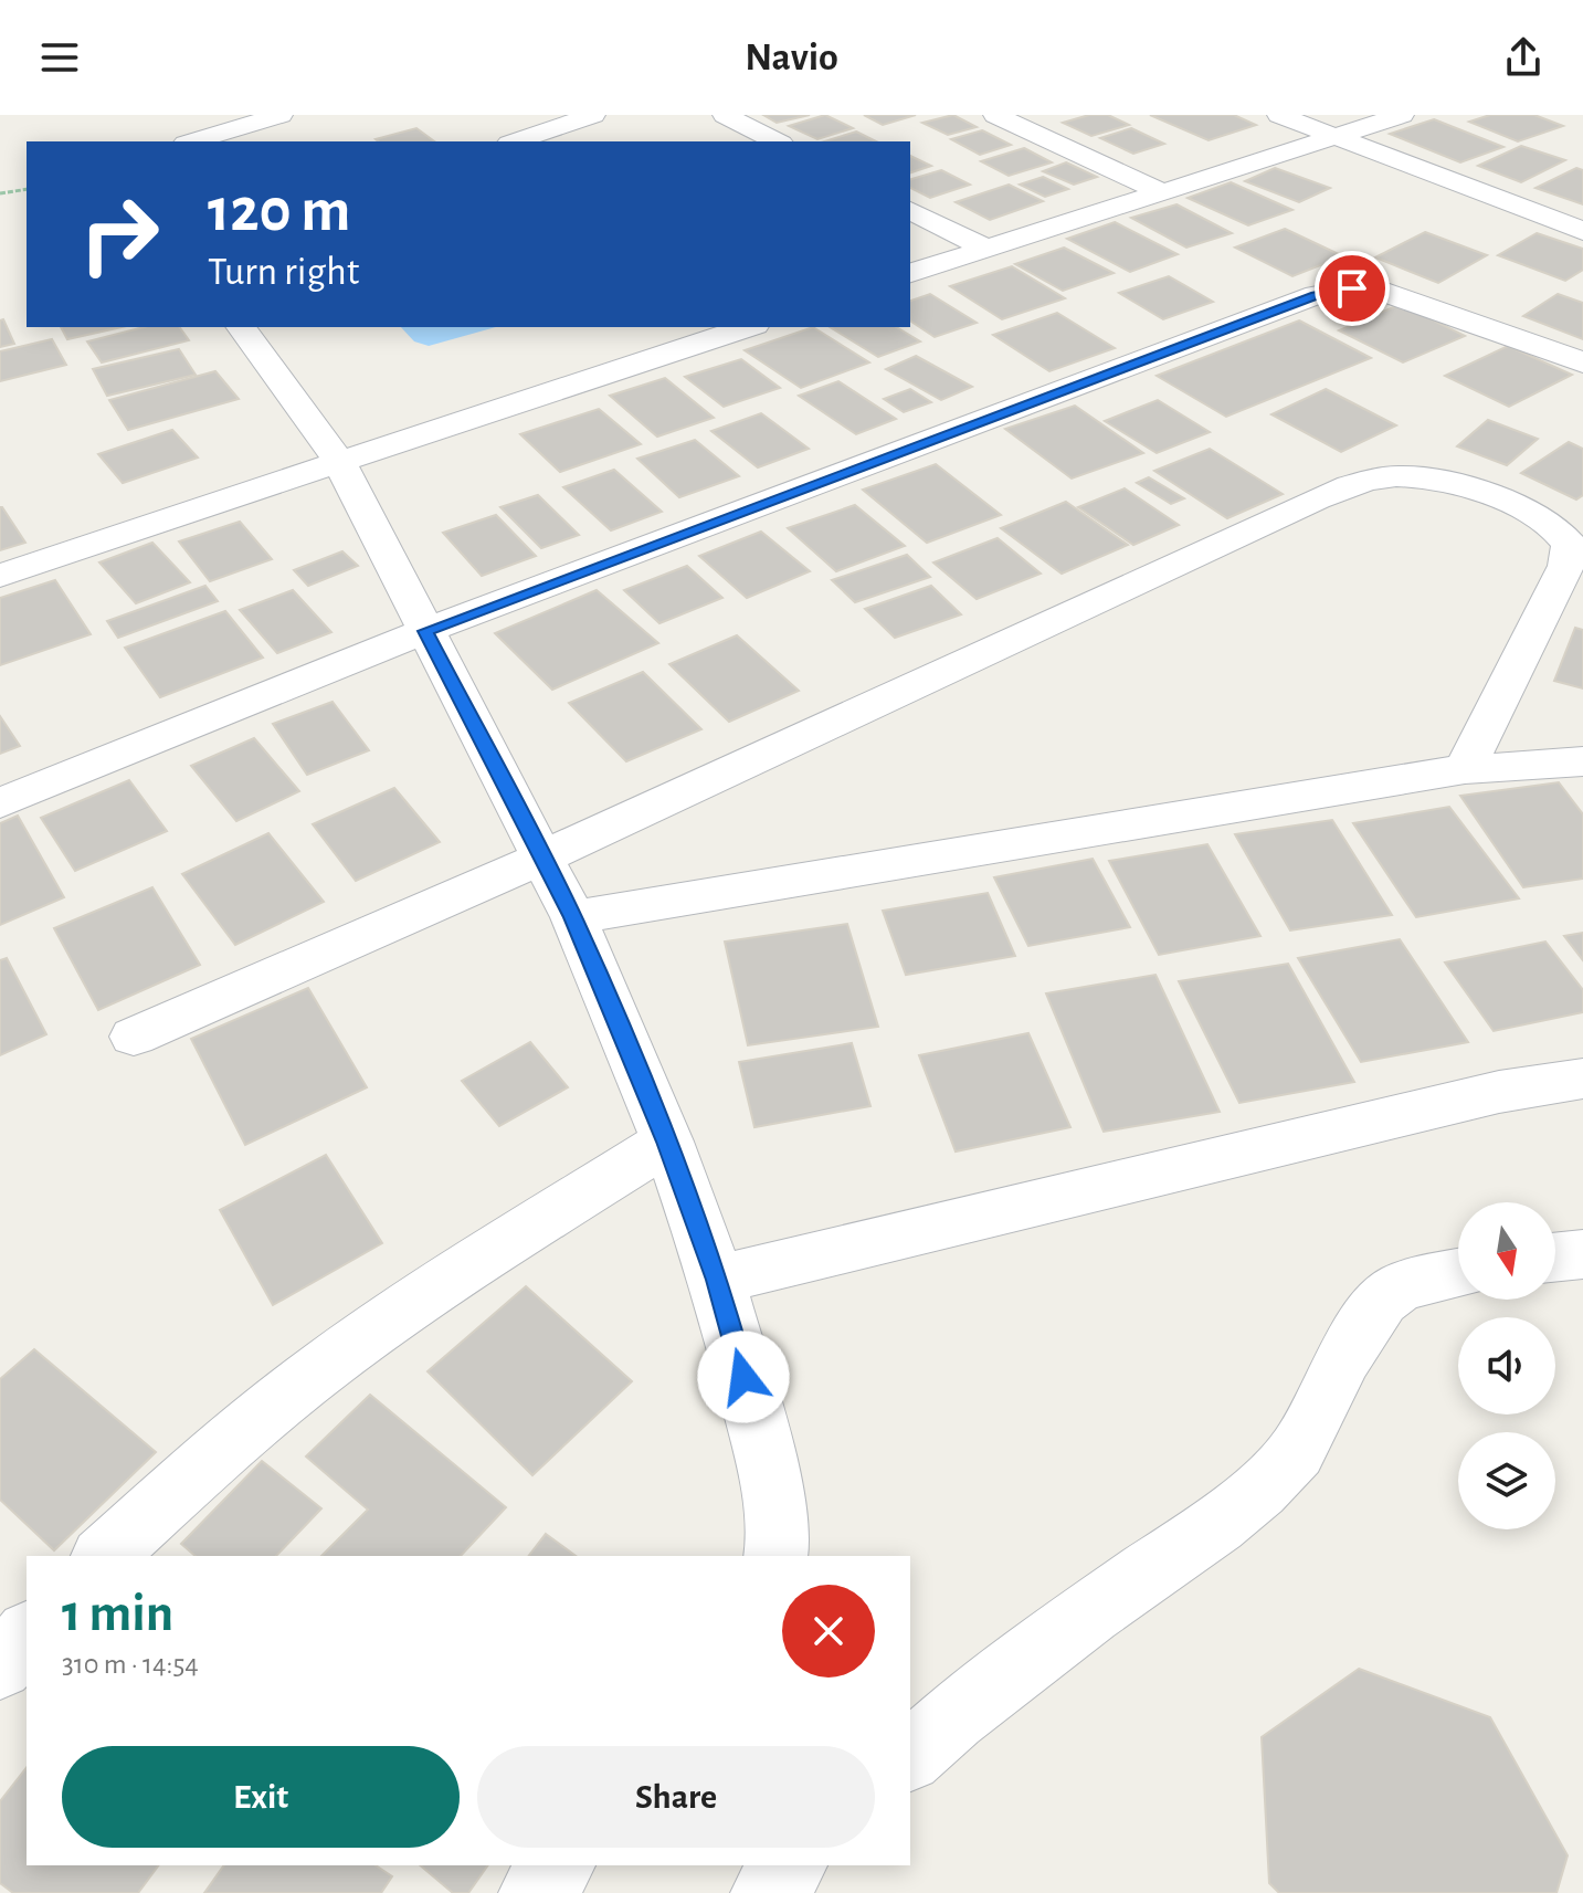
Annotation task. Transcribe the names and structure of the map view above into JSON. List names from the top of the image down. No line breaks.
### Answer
{"north":"bottom","page":{"header":"Navio","turn":["120 m","Turn right"],"heading":["1 min","310 m · 14:54"],"buttons":["Exit","Share"]}}
